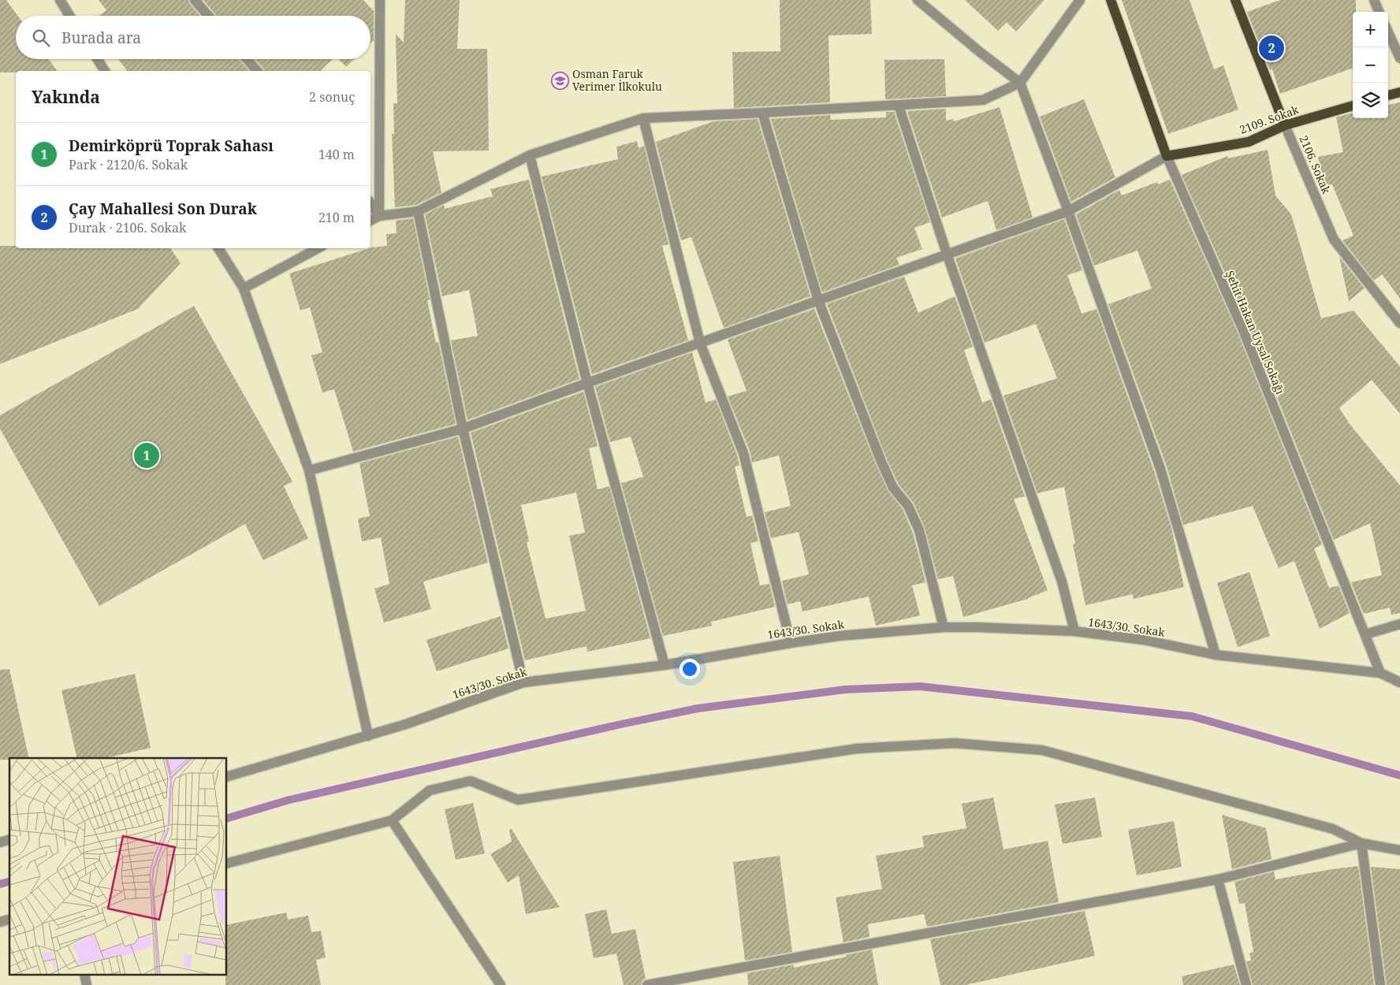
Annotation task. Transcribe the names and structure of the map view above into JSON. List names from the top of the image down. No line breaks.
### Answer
{"streets":{"main road":["2109. Sokak","2106. Sokak","Şehit Hakan Uysal Sokağı"],"street":["1643/30. Sokak"]},"crossings":[["2109. Sokak","2106. Sokak"],["2109. Sokak","Şehit Hakan Uysal Sokağı"],["Şehit Hakan Uysal Sokağı","1643/30. Sokak"]],"places":{"school or university":["Osman Faruk Verimer İlkokulu"]},"page":{"map_buttons":["+","−"],"search":"Burada ara","pins":["2","1"],"heading":["Yakında","2 sonuç"],"list":[{"mark":"1","name":"Demirköprü Toprak Sahası","note":"Park · 2120/6. Sokak","value":"140 m"},{"mark":"2","name":"Çay Mahallesi Son Durak","note":"Durak · 2106. Sokak","value":"210 m"}]}}
